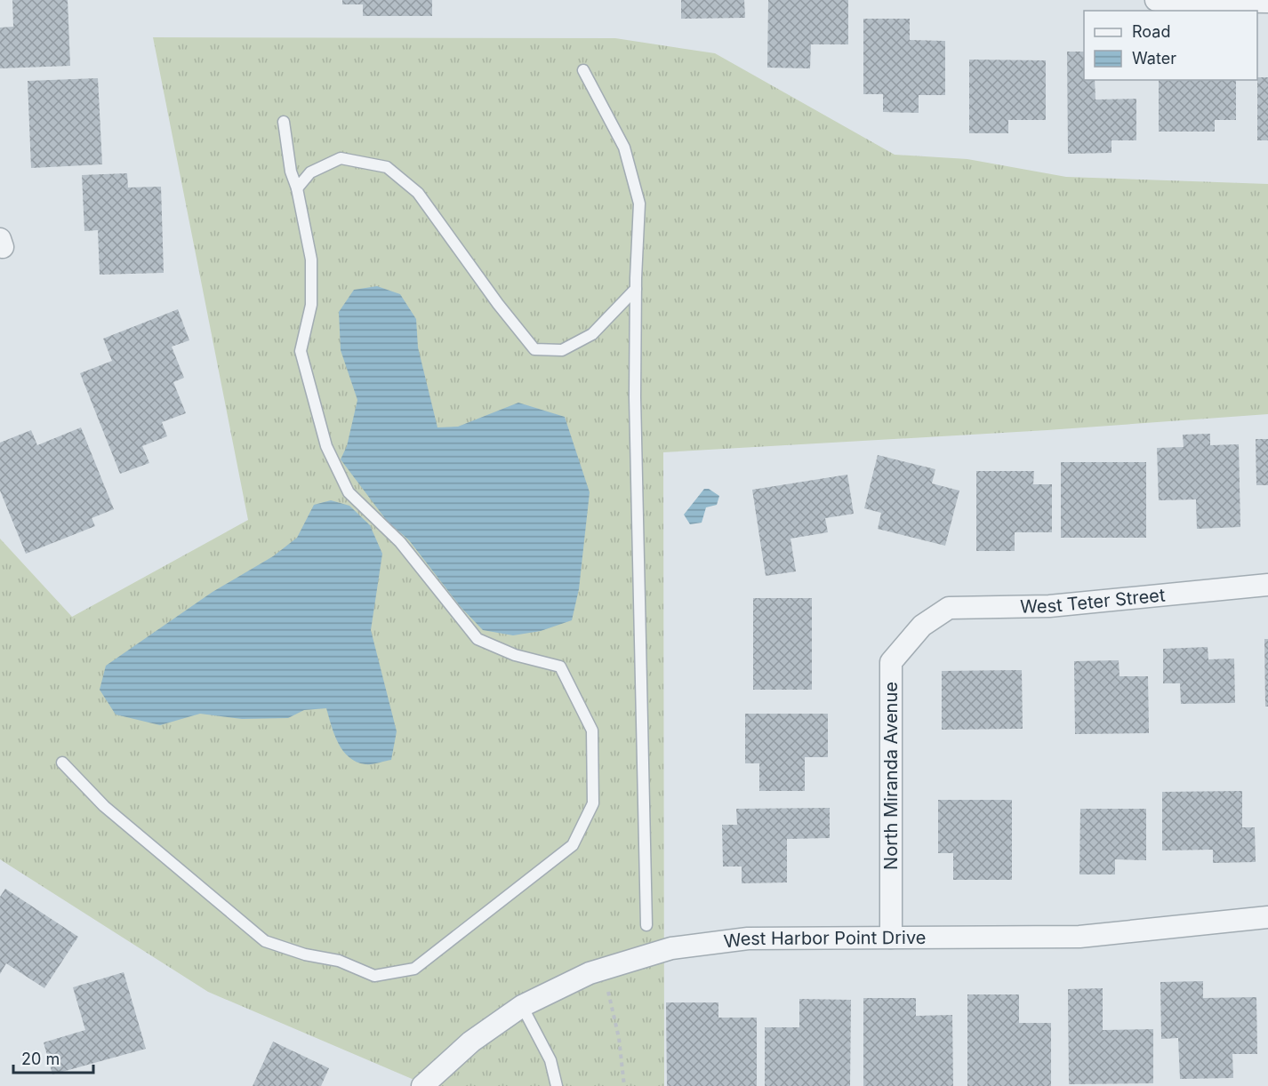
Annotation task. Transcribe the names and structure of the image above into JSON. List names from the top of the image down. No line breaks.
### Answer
{"streets":{"street":["West Teter Street","North Miranda Avenue","West Harbor Point Drive"]},"crossings":[["West Teter Street","North Miranda Avenue"],["North Miranda Avenue","West Harbor Point Drive"]],"legend":["Road","Water"],"scale_bar":"20 m"}
